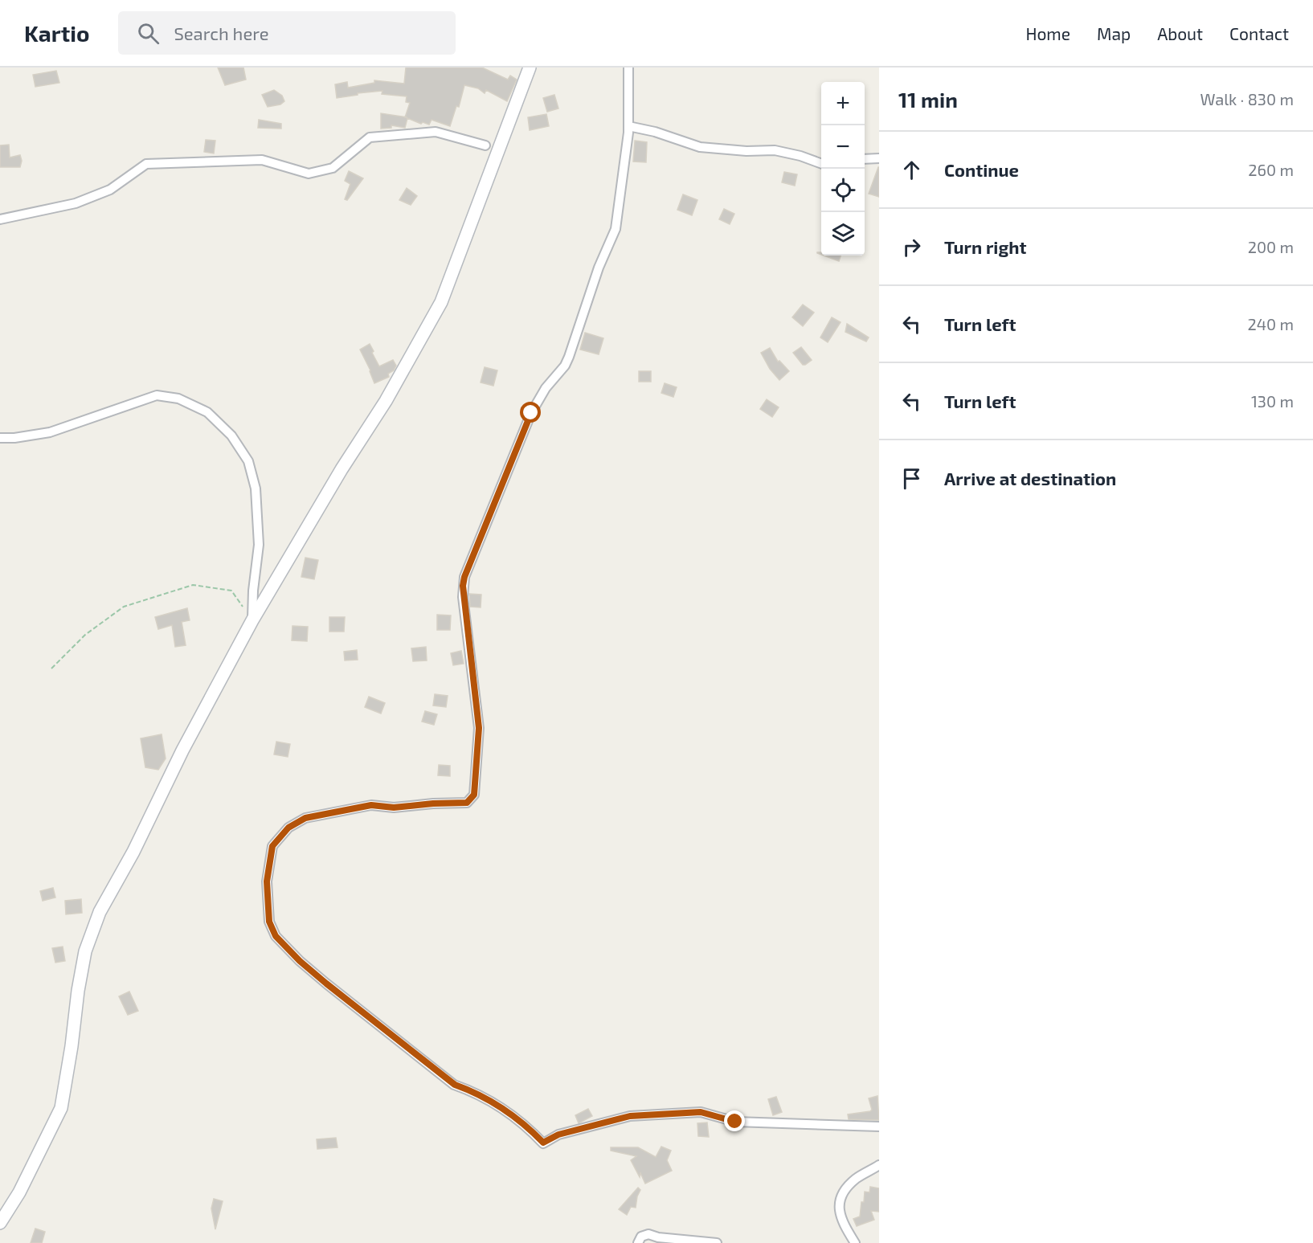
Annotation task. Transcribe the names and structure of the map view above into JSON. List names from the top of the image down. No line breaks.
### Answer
{"page":{"header":"Kartio","search":"Search here","nav":["Home","Map","About","Contact"],"heading":["11 min","Walk · 830 m"],"map_buttons":["+","−"],"list":[["Continue","260 m"],["Turn right","200 m"],["Turn left","240 m"],["Turn left","130 m"],"Arrive at destination"]}}
